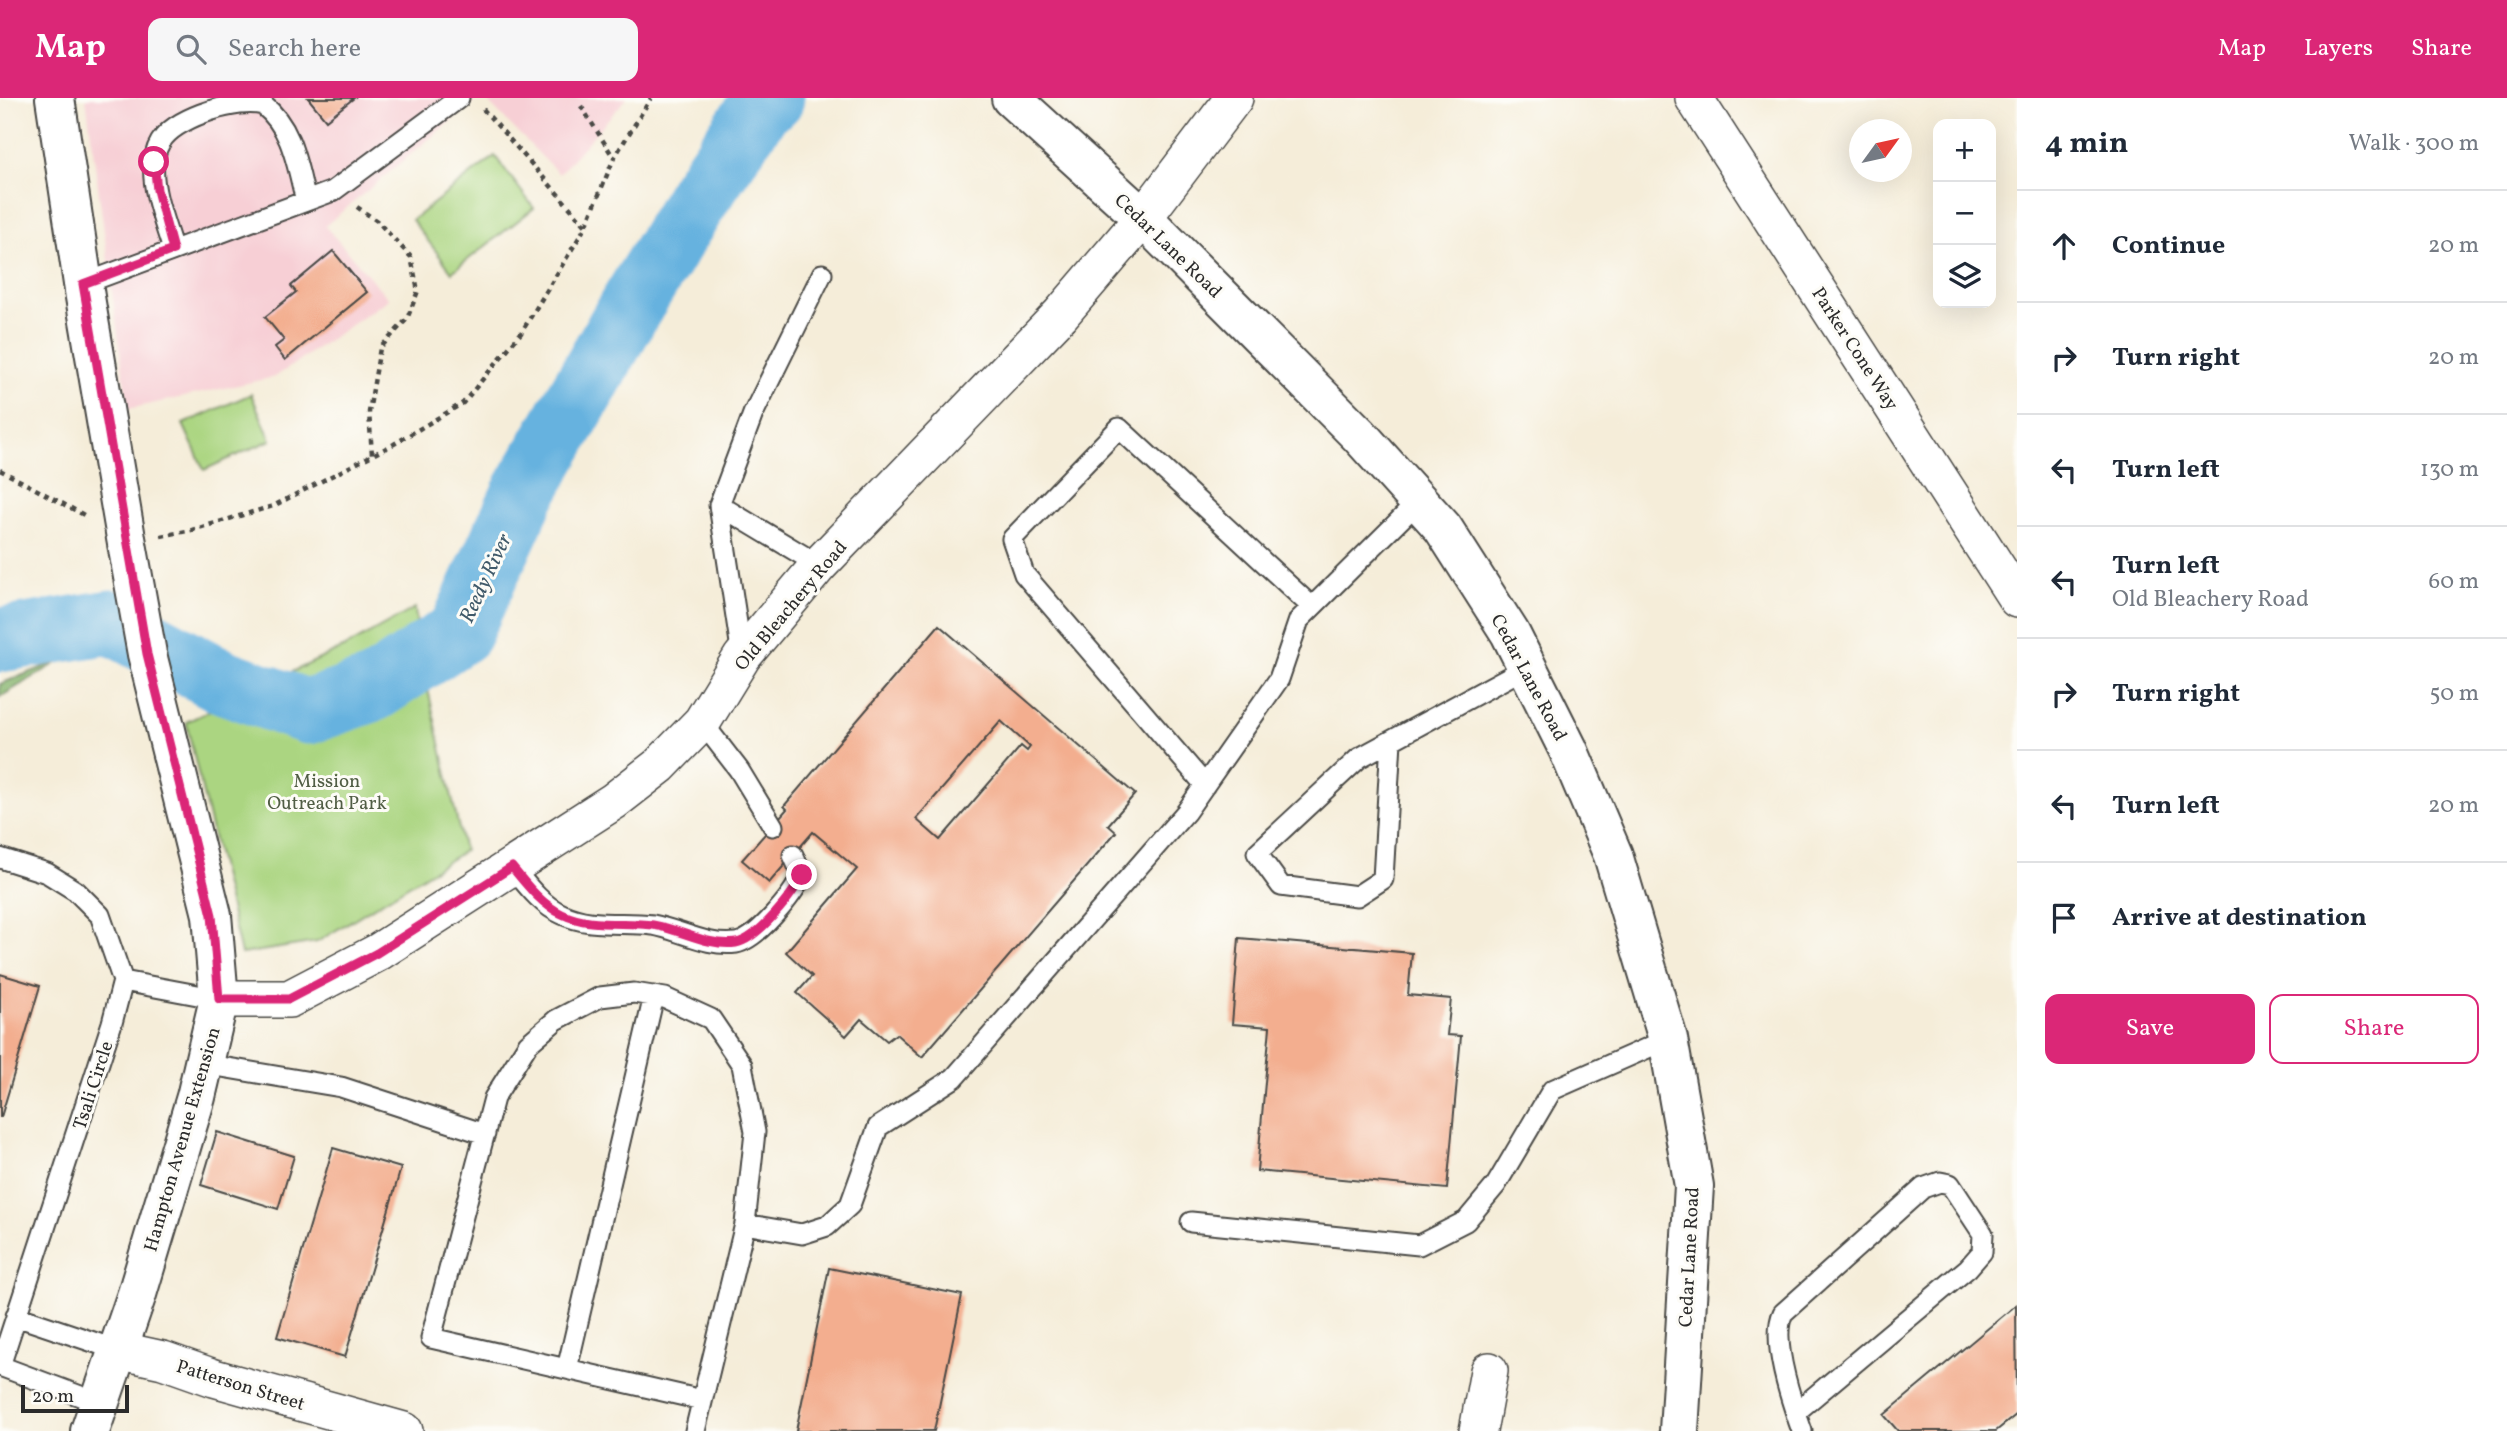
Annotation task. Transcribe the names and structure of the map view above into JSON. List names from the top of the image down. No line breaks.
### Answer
{"streets":{"main road":["Cedar Lane Road","Hampton Avenue Extension"],"street":["Parker Cone Way","Old Bleachery Road","Patterson Street"],"lane":["Tsali Circle"]},"crossings":[["Cedar Lane Road","Old Bleachery Road"],["Old Bleachery Road","Hampton Avenue Extension"],["Hampton Avenue Extension","Patterson Street"]],"water":["Reedy River"],"parks":["Mission Outreach Park"],"scale_bar":"20 m","north":"top right","page":{"header":"Map","search":"Search here","nav":["Map","Layers","Share"],"heading":["4 min","Walk · 300 m"],"map_buttons":["+","−"],"list":[["Continue","20 m"],["Turn right","20 m"],["Turn left","130 m"],["Turn left","Old Bleachery Road","60 m"],["Turn right","50 m"],["Turn left","20 m"],"Arrive at destination"],"buttons":["Save","Share"],"scale":"20 m"}}
